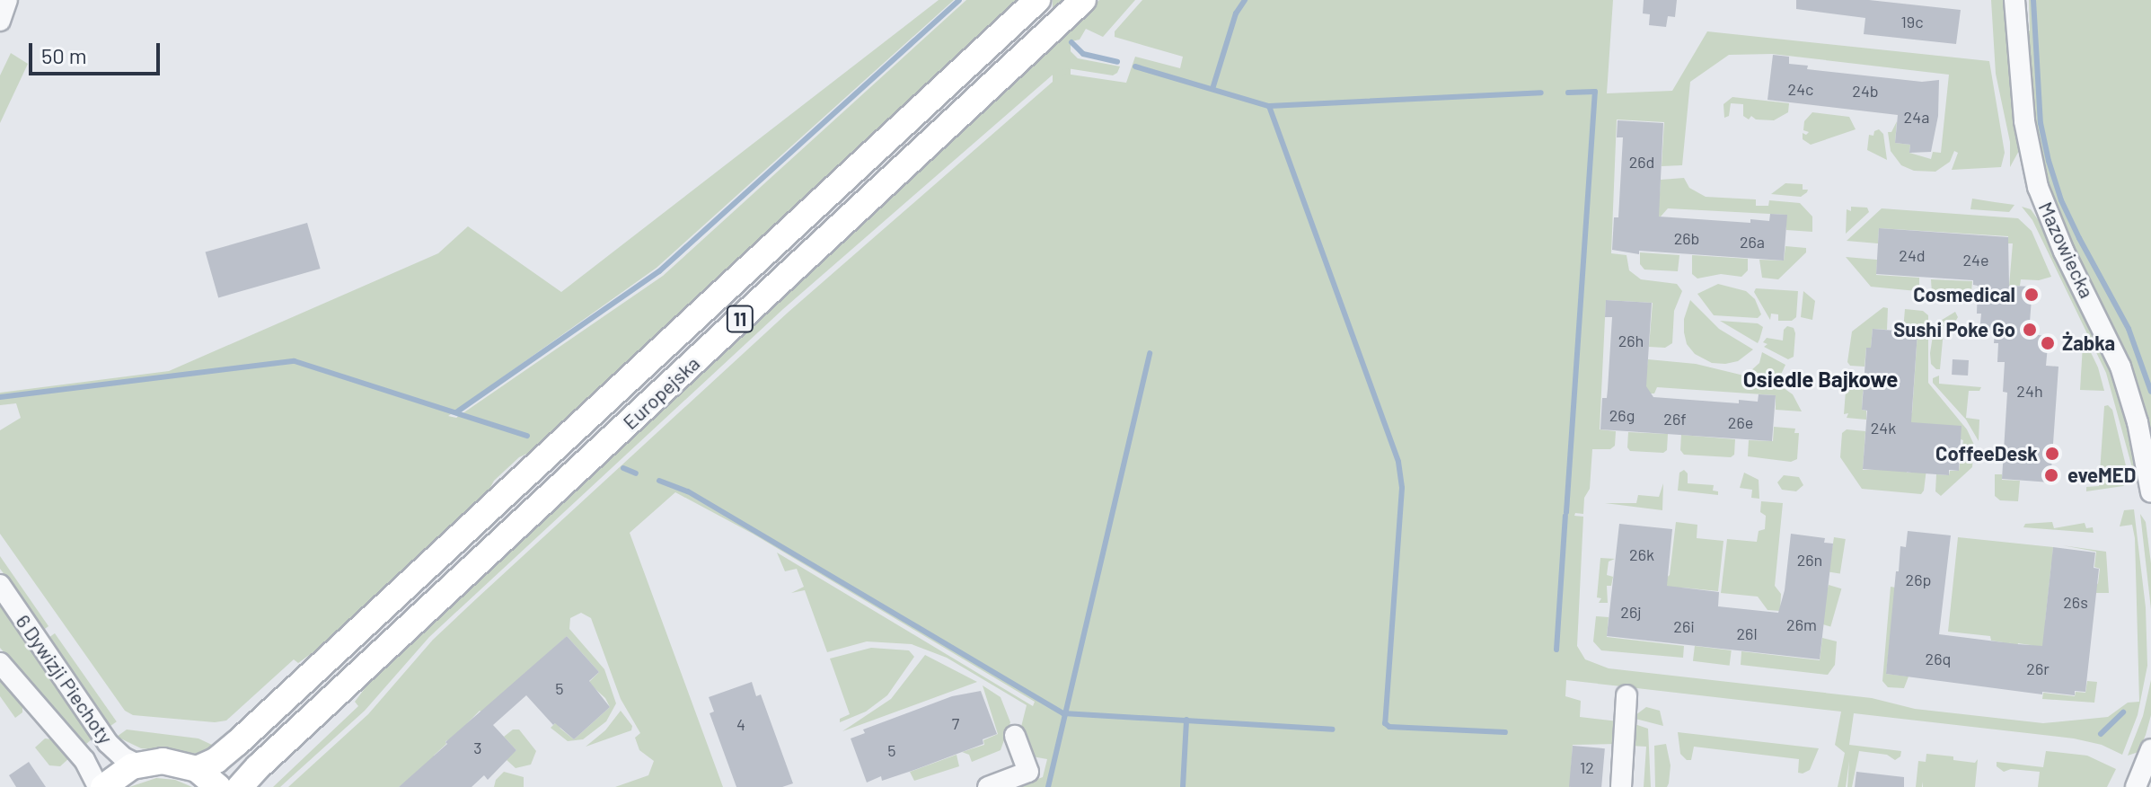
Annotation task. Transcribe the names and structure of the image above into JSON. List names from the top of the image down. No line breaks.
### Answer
{"streets":{"main road":["11","Europejska"],"street":["Mazowiecka","6 Dywizji Piechoty"]},"districts":["Osiedle Bajkowe"],"places":["Cosmedical","Sushi Poke Go","Żabka","CoffeeDesk","eveMED"],"house_numbers":["19c","24c","24b","24a","26d","26b","26a","24d","24e","26h","24h","26g","26f","26e","24k","26k","26n","26p","26s","26j","26m","26i","26l","26q","26r","5","7","4","3","5","12"],"scale_bar":"50 m"}
